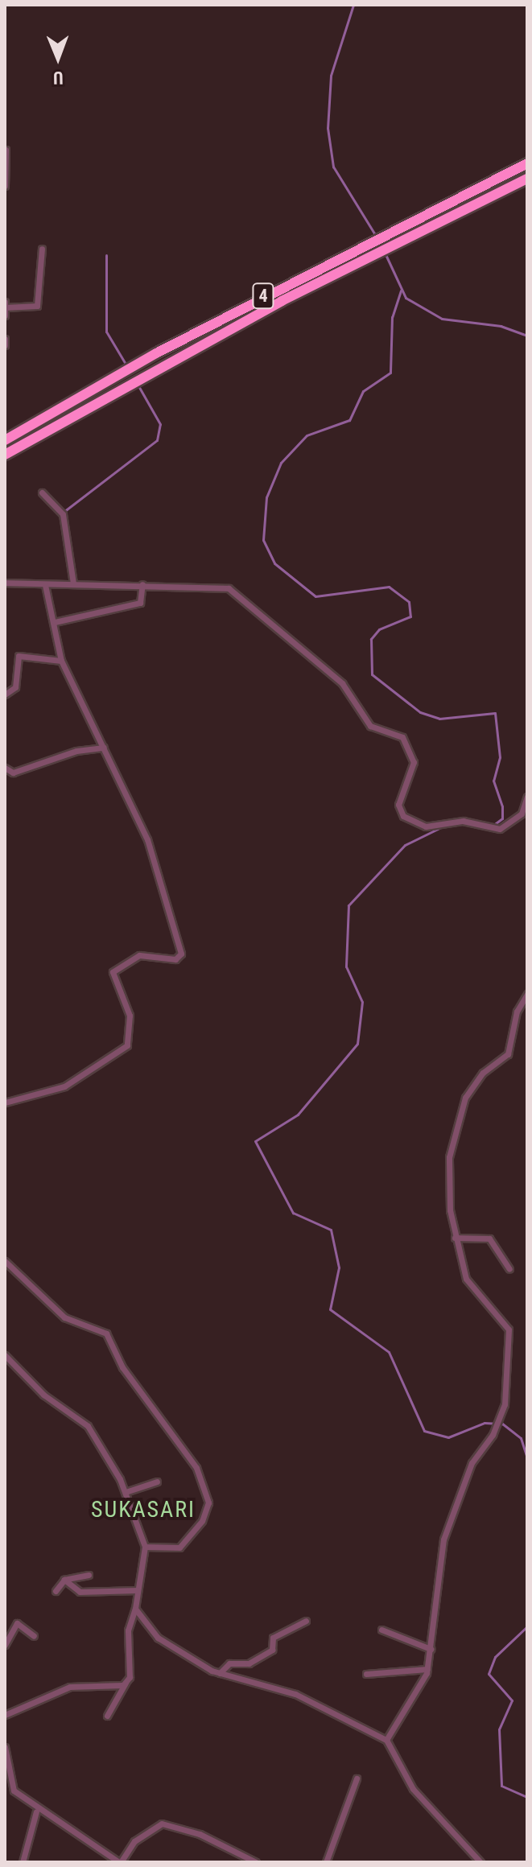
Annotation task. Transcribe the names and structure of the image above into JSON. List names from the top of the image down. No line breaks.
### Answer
{"streets":{"highway":["4"]},"districts":["SUKASARI"],"north":"bottom"}
